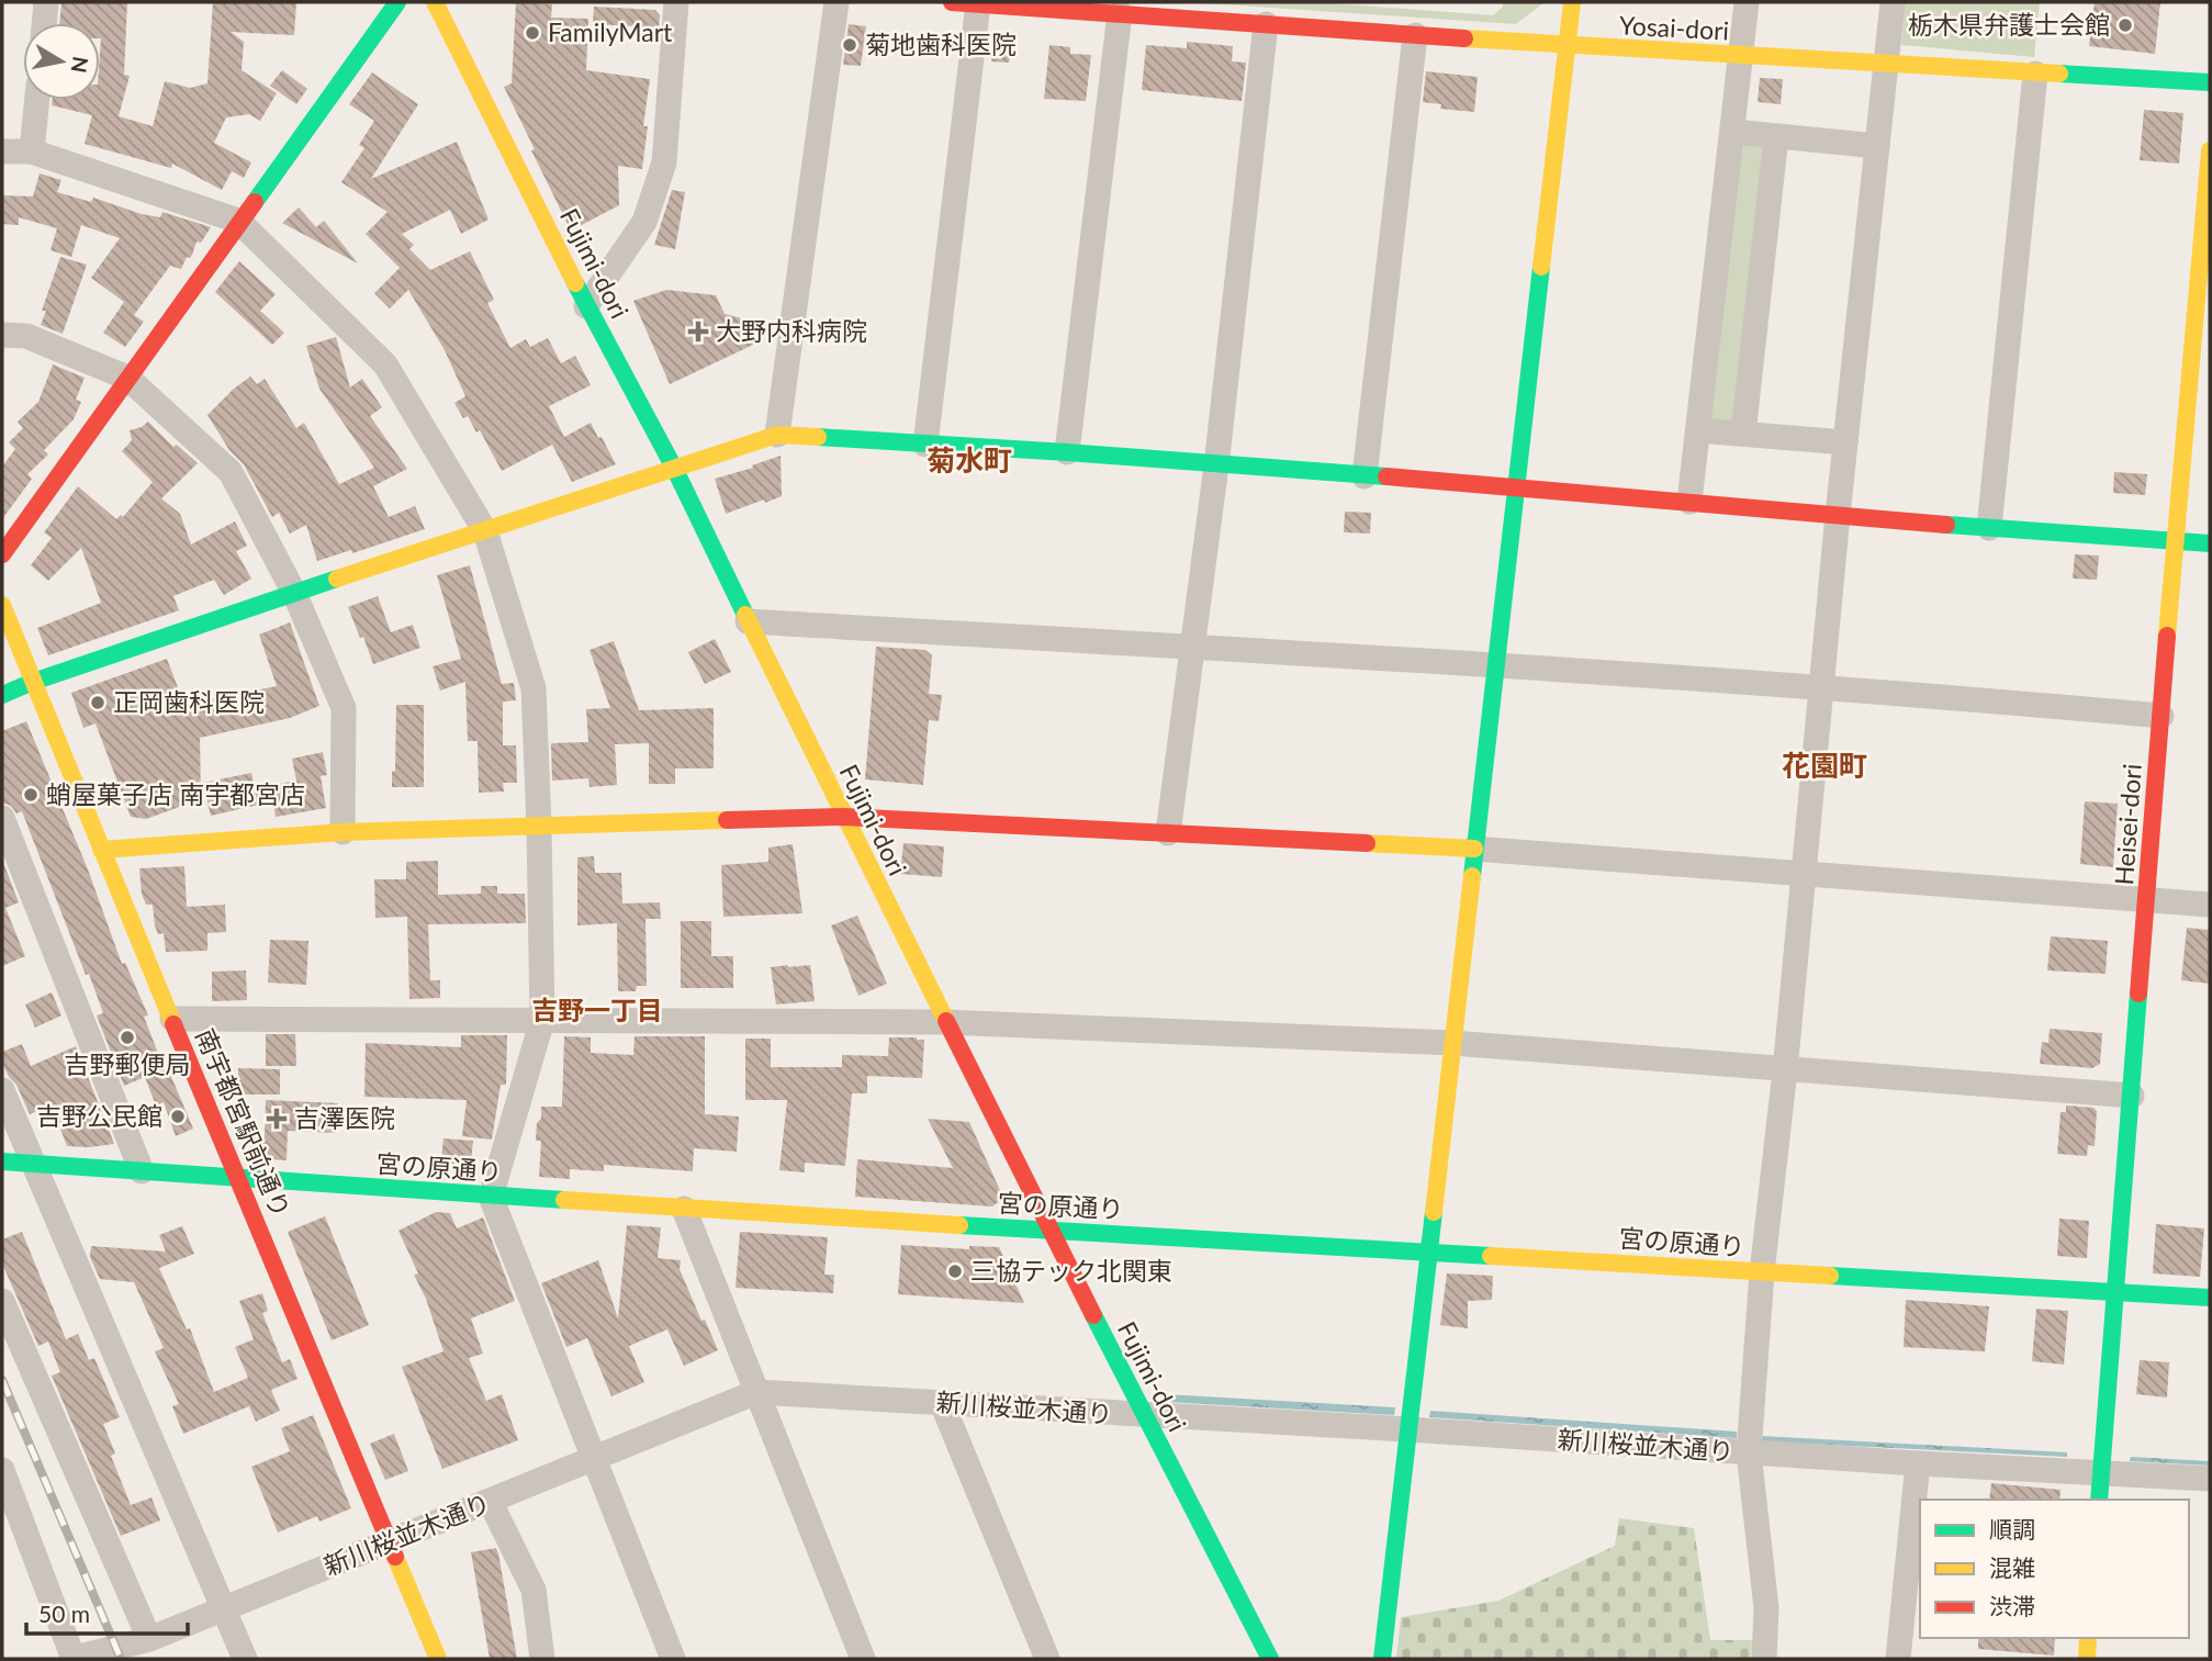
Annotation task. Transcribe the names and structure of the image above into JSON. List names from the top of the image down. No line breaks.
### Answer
{"streets":{"street":["Yosai-dori","Fujimi-dori","Heisei-dori","南宇都宮駅前通り","宮の原通り","新川桜並木通り"]},"crossings":[["Fujimi-dori","宮の原通り"],["Fujimi-dori","新川桜並木通り"],["Heisei-dori","宮の原通り"],["Heisei-dori","新川桜並木通り"],["南宇都宮駅前通り","宮の原通り"],["南宇都宮駅前通り","新川桜並木通り"]],"districts":["菊水町","花園町","吉野一丁目"],"places":{"other":["栃木県弁護士会館","FamilyMart","菊地歯科医院","正岡歯科医院","蛸屋菓子店 南宇都宮店","吉野郵便局","吉野公民館","三協テック北関東"],"health":["大野内科病院","吉澤医院"]},"legend":["順調","混雑","渋滞"],"scale_bar":"50 m","north":"right"}
